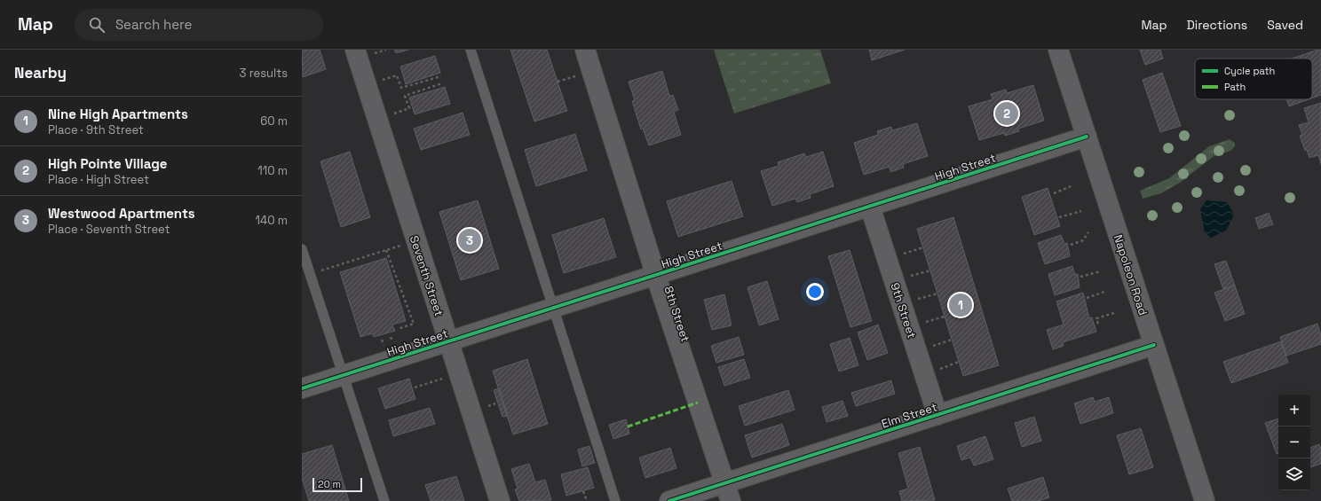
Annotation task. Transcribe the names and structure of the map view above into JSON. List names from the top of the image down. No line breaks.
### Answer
{"streets":{"street":["High Street","Napoleon Road","Seventh Street","9th Street","8th Street","Elm Street"]},"crossings":[["High Street","Napoleon Road"],["High Street","Seventh Street"],["High Street","9th Street"],["High Street","8th Street"],["Napoleon Road","Elm Street"],["9th Street","Elm Street"],["8th Street","Elm Street"]],"legend":["Cycle path","Path"],"scale_bar":"20 m","page":{"header":"Map","search":"Search here","nav":["Map","Directions","Saved"],"heading":["Nearby","3 results"],"list":[{"mark":"1","name":"Nine High Apartments","note":"Place · 9th Street","value":"60 m"},{"mark":"2","name":"High Pointe Village","note":"Place · High Street","value":"110 m"},{"mark":"3","name":"Westwood Apartments","note":"Place · Seventh Street","value":"140 m"}],"pins":["2","3","1"],"map_buttons":["+","−"],"scale":"20 m"}}
